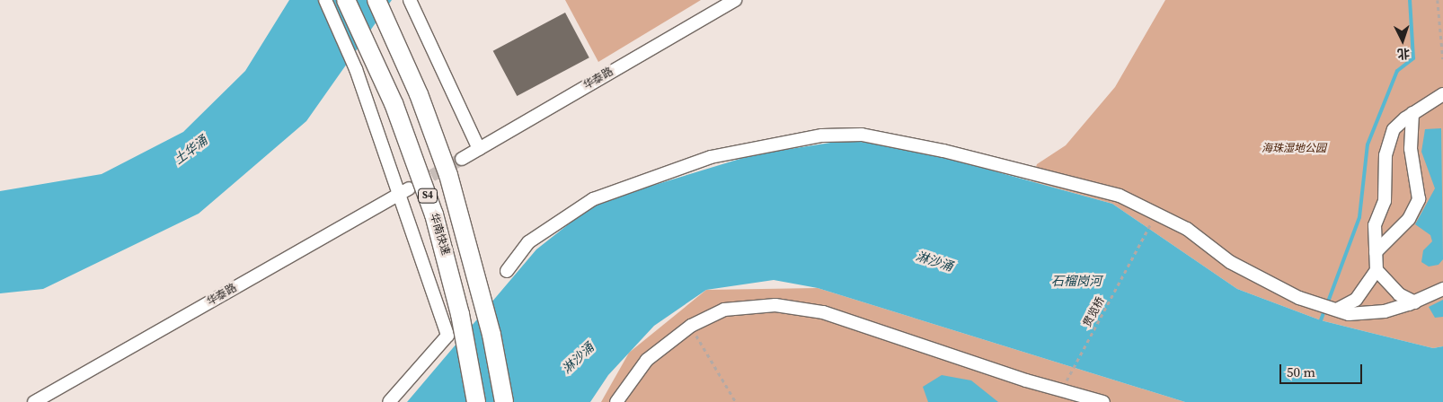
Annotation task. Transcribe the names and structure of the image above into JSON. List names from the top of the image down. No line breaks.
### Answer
{"streets":{"highway":["S4","华南快速"],"street":["华泰路"],"path":["贯览桥"]},"water":["土华涌","淋沙涌","石榴岗河"],"parks":["海珠湿地公园"],"scale_bar":"50 m","north":"bottom"}
